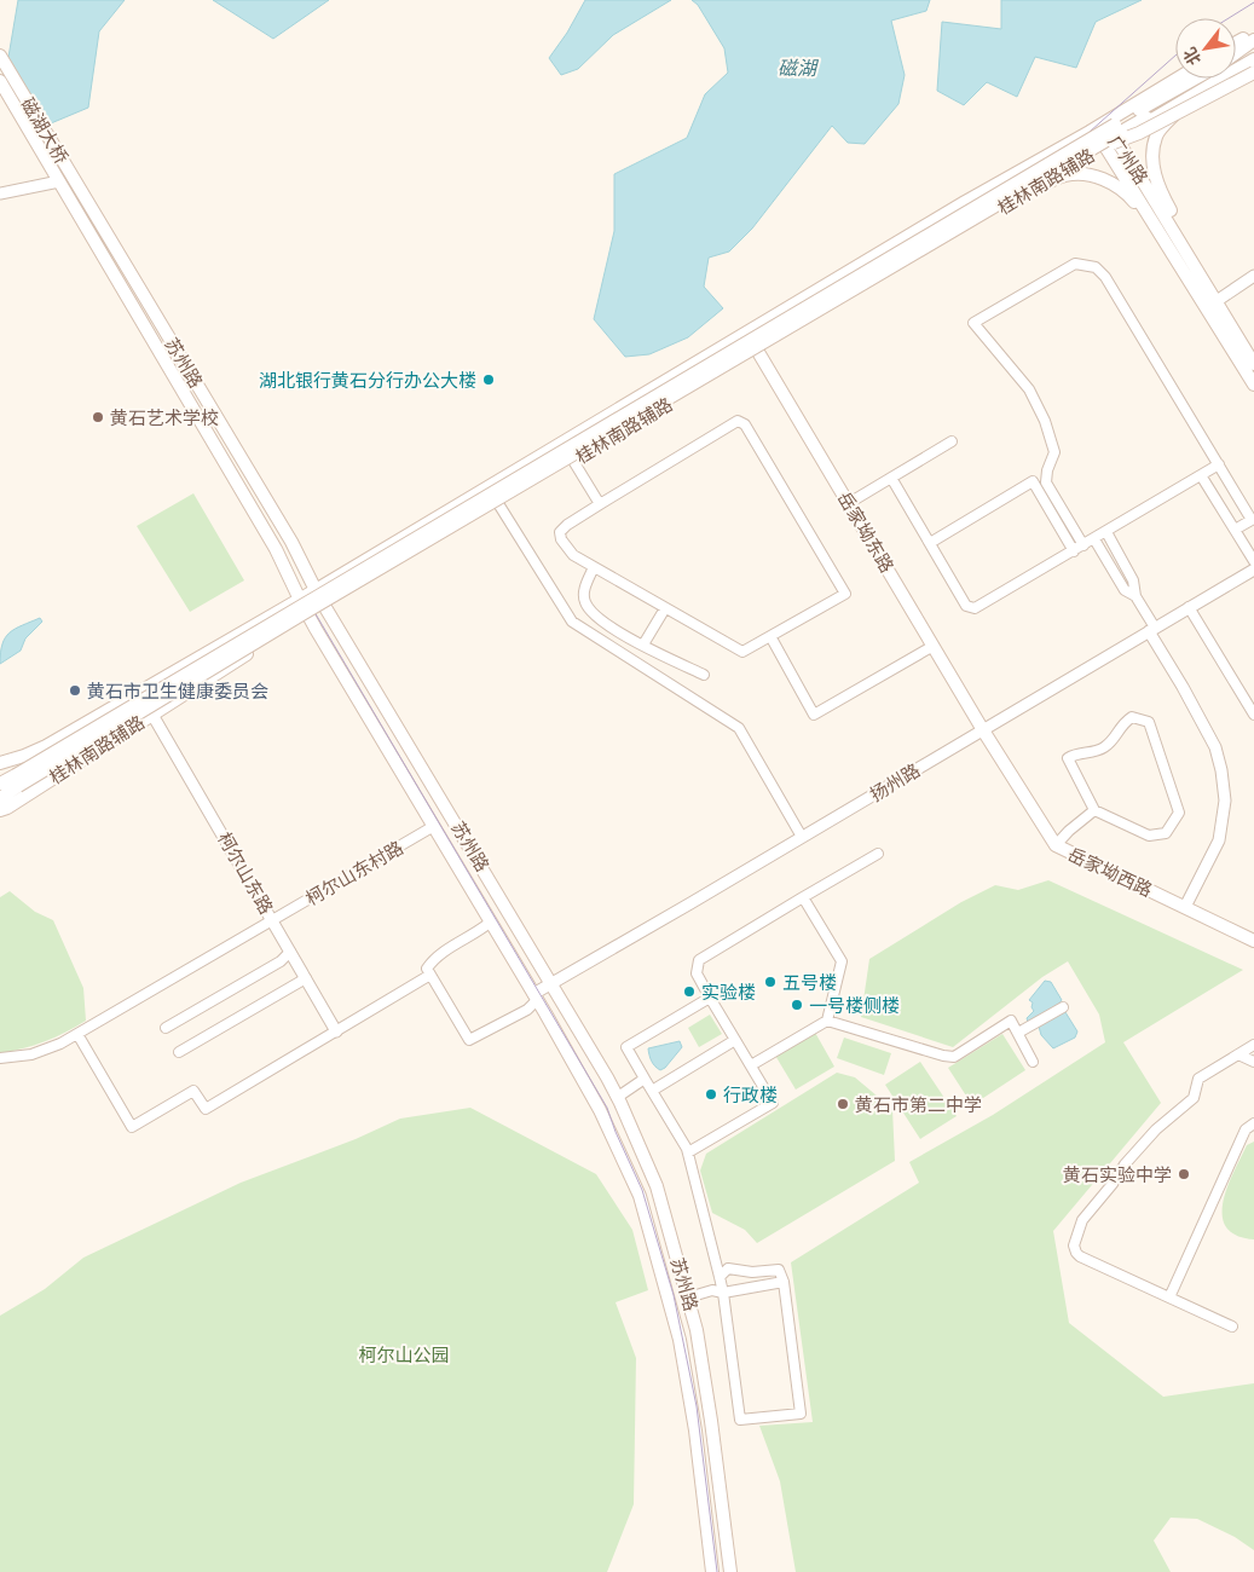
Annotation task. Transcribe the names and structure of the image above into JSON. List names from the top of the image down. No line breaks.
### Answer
{"streets":{"main road":["磁湖大桥","广州路","桂林南路辅路","苏州路","岳家坳东路","岳家坳西路"],"street":["扬州路","柯尔山东路","柯尔山东村路"]},"crossings":[["磁湖大桥","苏州路"],["广州路","桂林南路辅路"],["桂林南路辅路","苏州路"],["桂林南路辅路","岳家坳东路"],["桂林南路辅路","柯尔山东路"],["苏州路","扬州路"],["苏州路","柯尔山东村路"],["岳家坳东路","扬州路"],["岳家坳东路","岳家坳西路"],["扬州路","岳家坳西路"],["柯尔山东路","柯尔山东村路"]],"water":["磁湖"],"parks":["柯尔山公园"],"places":["湖北银行黄石分行办公大楼","黄石艺术学校","黄石市卫生健康委员会","五号楼","实验楼","一号楼侧楼","行政楼","黄石市第二中学","黄石实验中学"],"north":"bottom left"}
